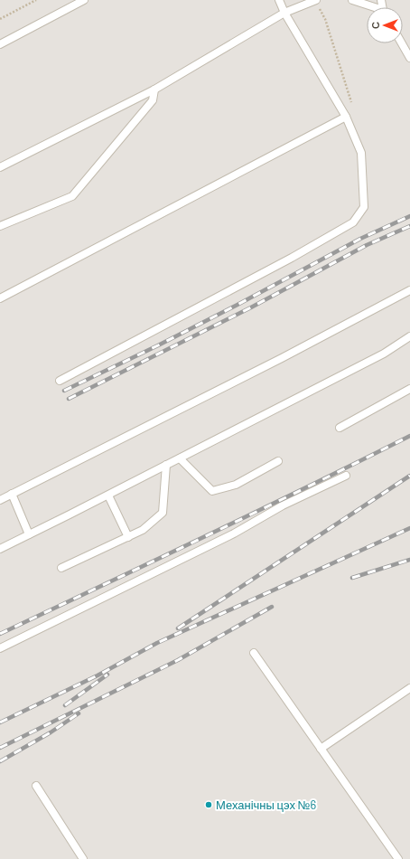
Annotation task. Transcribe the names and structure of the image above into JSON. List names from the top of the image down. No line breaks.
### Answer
{"places":["Механічны цэх №6"],"north":"left"}
